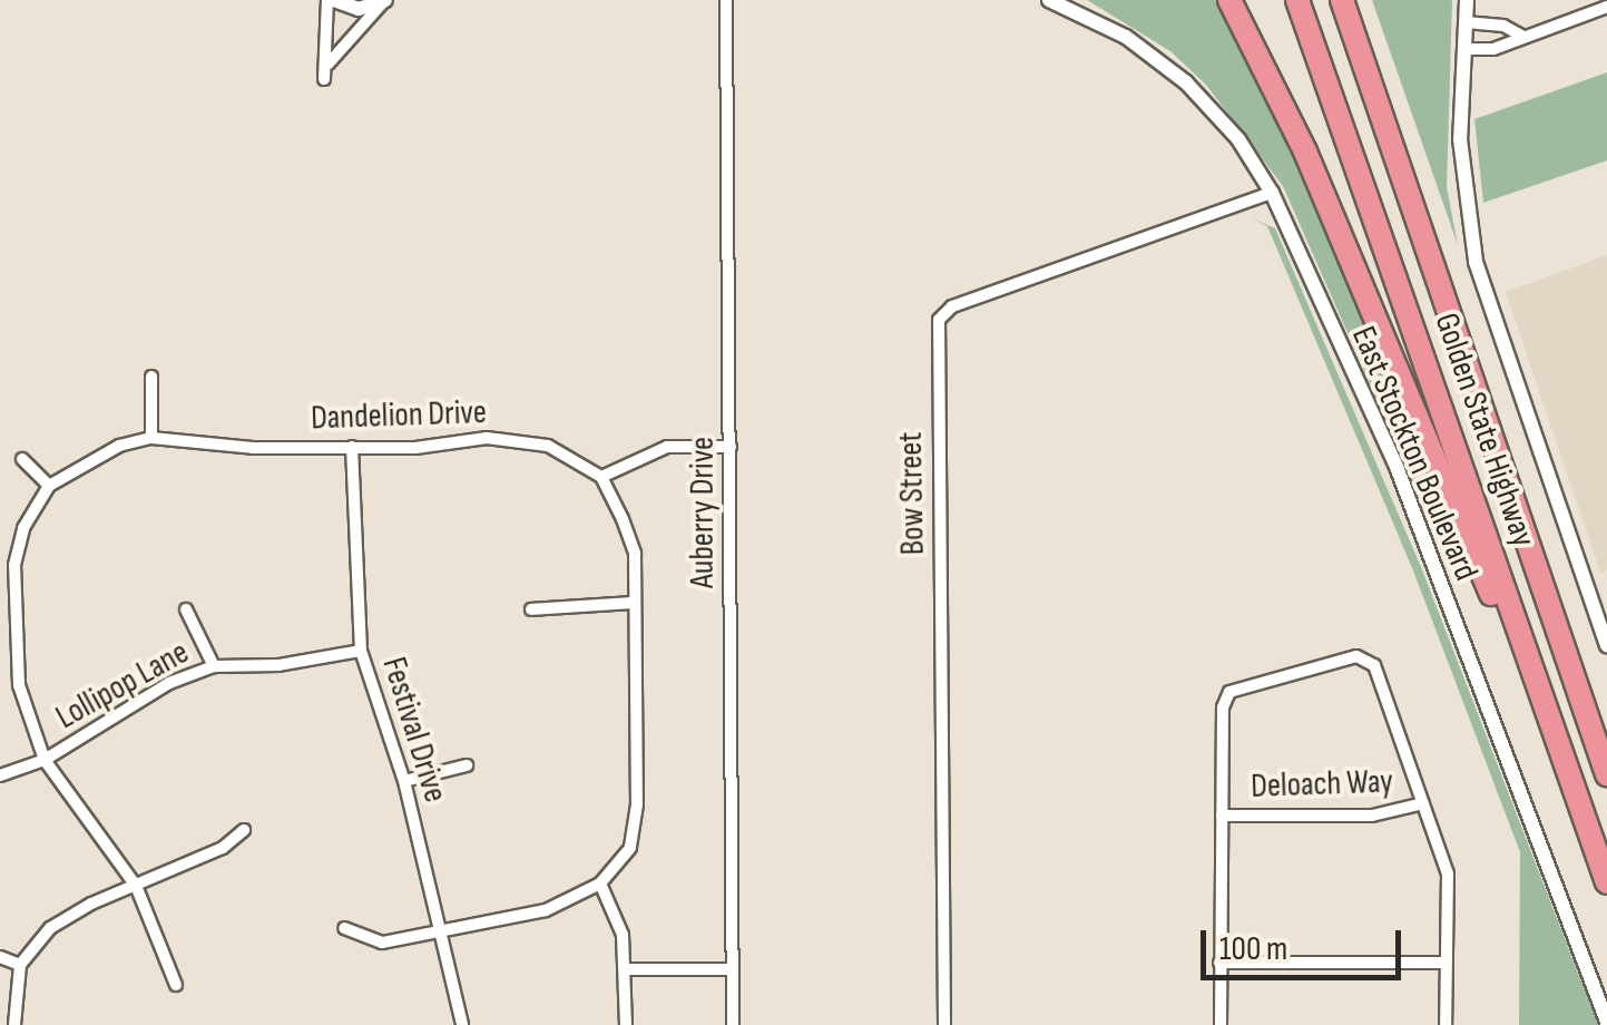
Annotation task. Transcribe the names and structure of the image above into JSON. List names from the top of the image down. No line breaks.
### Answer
{"streets":{"highway":["Golden State Highway"],"street":["Dandelion Drive","East Stockton Boulevard","Bow Street","Auberry Drive","Lollipop Lane","Festival Drive","Deloach Way"]},"crossings":[["Dandelion Drive","Lollipop Lane"],["Dandelion Drive","Festival Drive"],["East Stockton Boulevard","Bow Street"],["Lollipop Lane","Festival Drive"]],"scale_bar":"100 m"}
